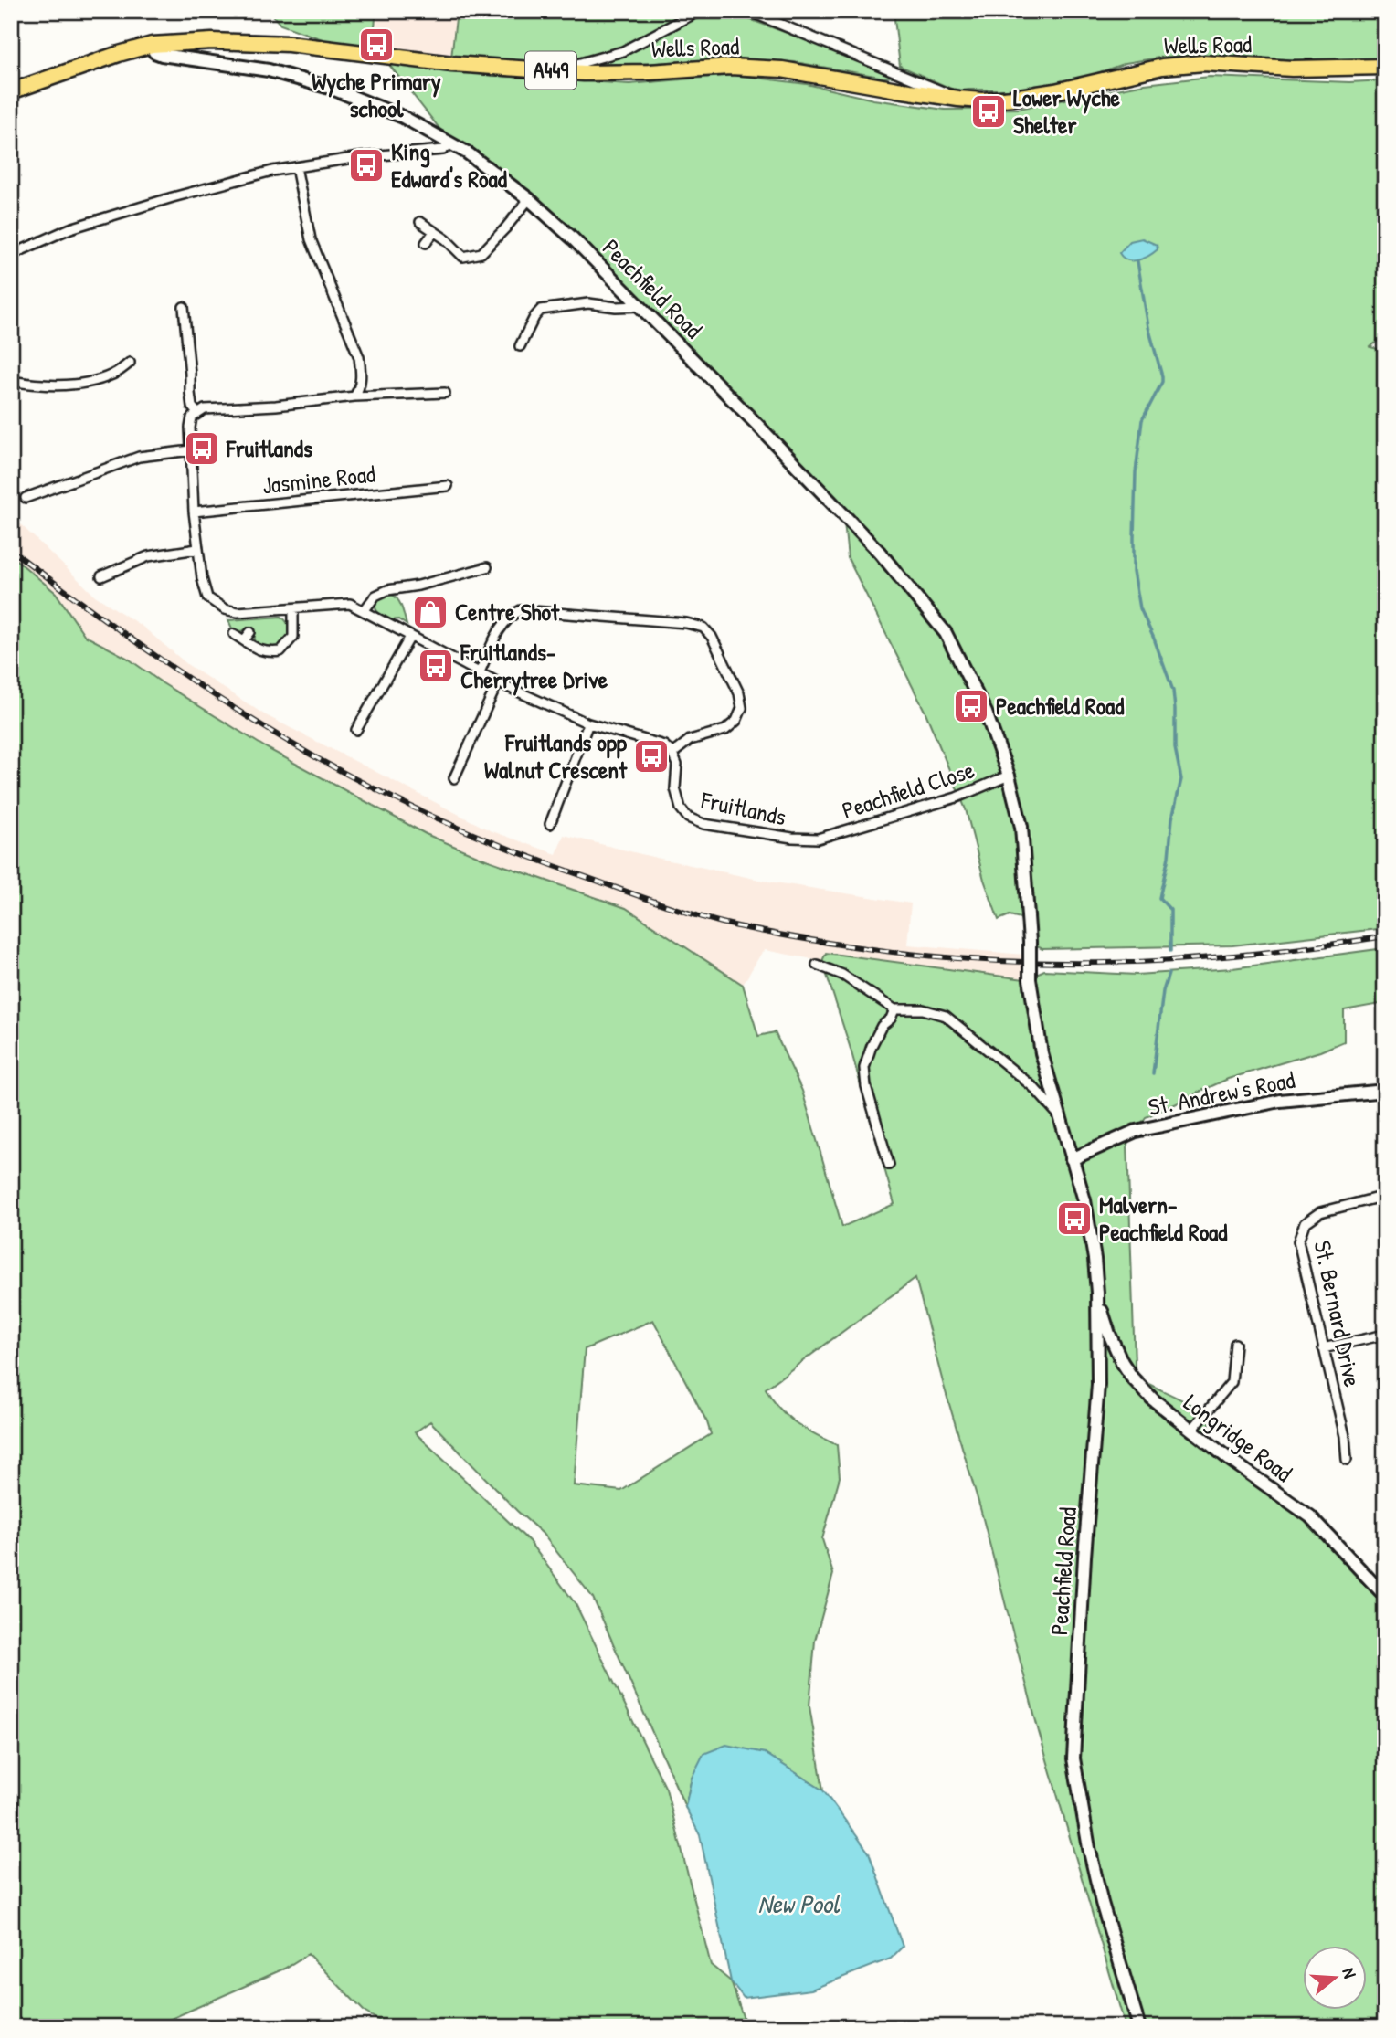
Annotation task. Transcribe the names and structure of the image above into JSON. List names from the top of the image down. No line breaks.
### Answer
{"streets":{"highway":["Wells Road","A449"],"street":["Peachfield Road","Jasmine Road","Peachfield Close","Fruitlands","St. Andrew's Road","St. Bernard Drive","Longridge Road"]},"crossings":[["Wells Road","Peachfield Road"],["Peachfield Road","Peachfield Close"],["Peachfield Road","St. Andrew's Road"],["Peachfield Road","Longridge Road"],["Peachfield Close","Fruitlands"]],"water":["New Pool"],"places":{"bus stop":["Wyche Primary school","Lower Wyche Shelter","King Edward's Road","Fruitlands","Fruitlands- Cherrytree Drive","Peachfield Road","Fruitlands opp Walnut Crescent","Malvern- Peachfield Road"],"shop":["Centre Shot"]},"north":"right"}
